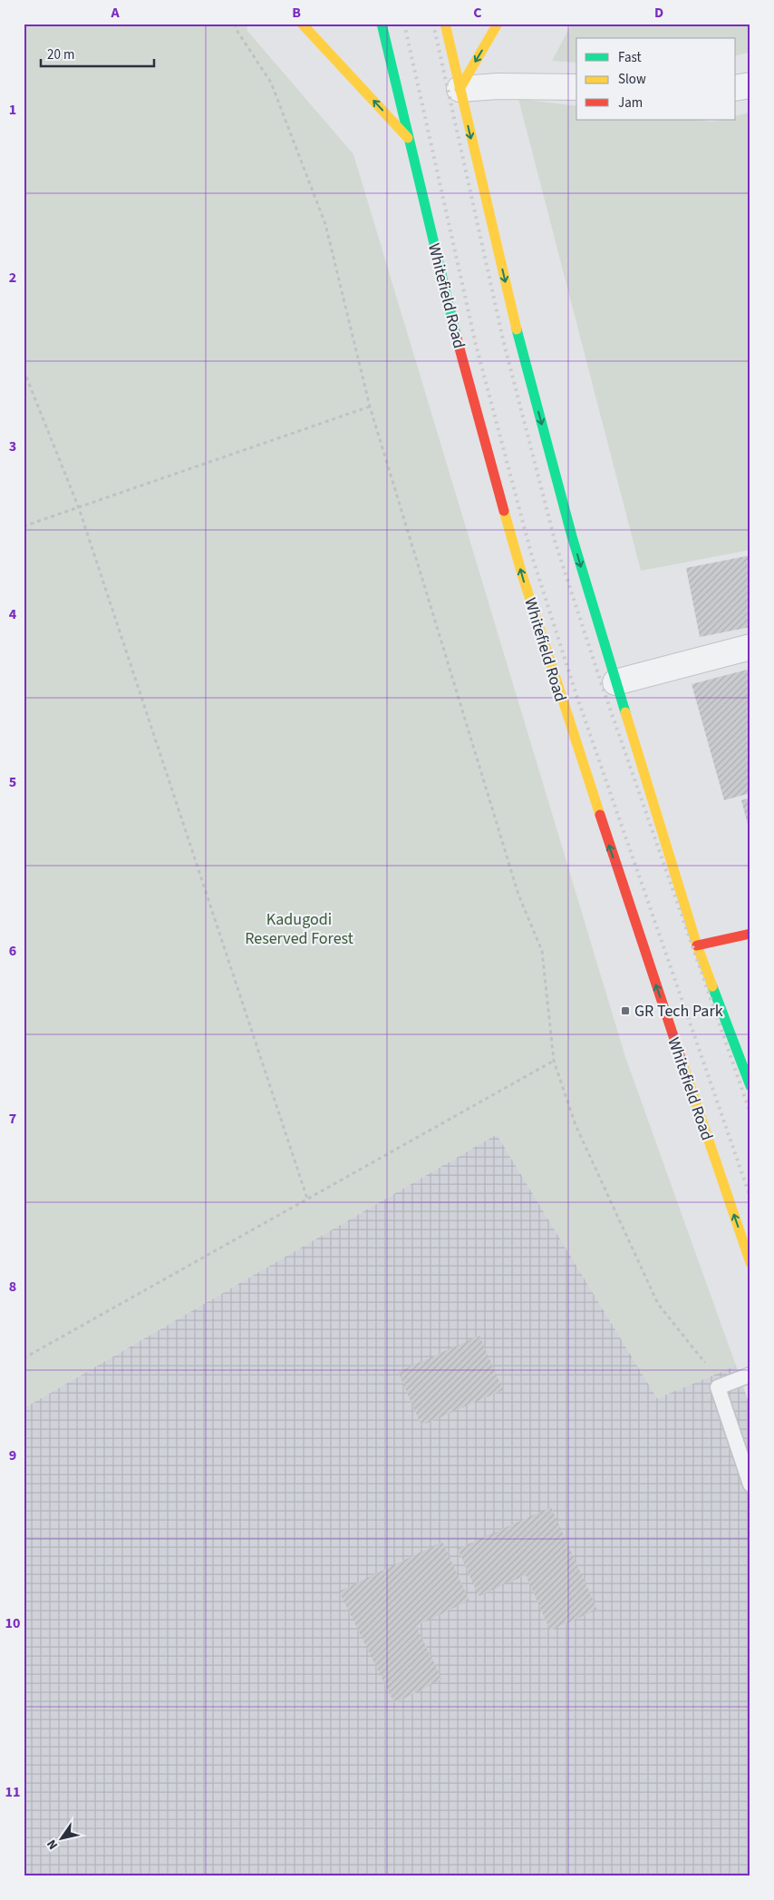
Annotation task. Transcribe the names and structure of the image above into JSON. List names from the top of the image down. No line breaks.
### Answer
{"streets":{"main road":["Whitefield Road"]},"parks":["Kadugodi Reserved Forest"],"places":{"transit":["GR Tech Park"]},"legend":["Fast","Slow","Jam"],"scale_bar":"20 m","north":"bottom left","grid":{"columns":["A","B","C","D"],"rows":["1","2","3","4","5","6","7","8","9","10","11"]}}
